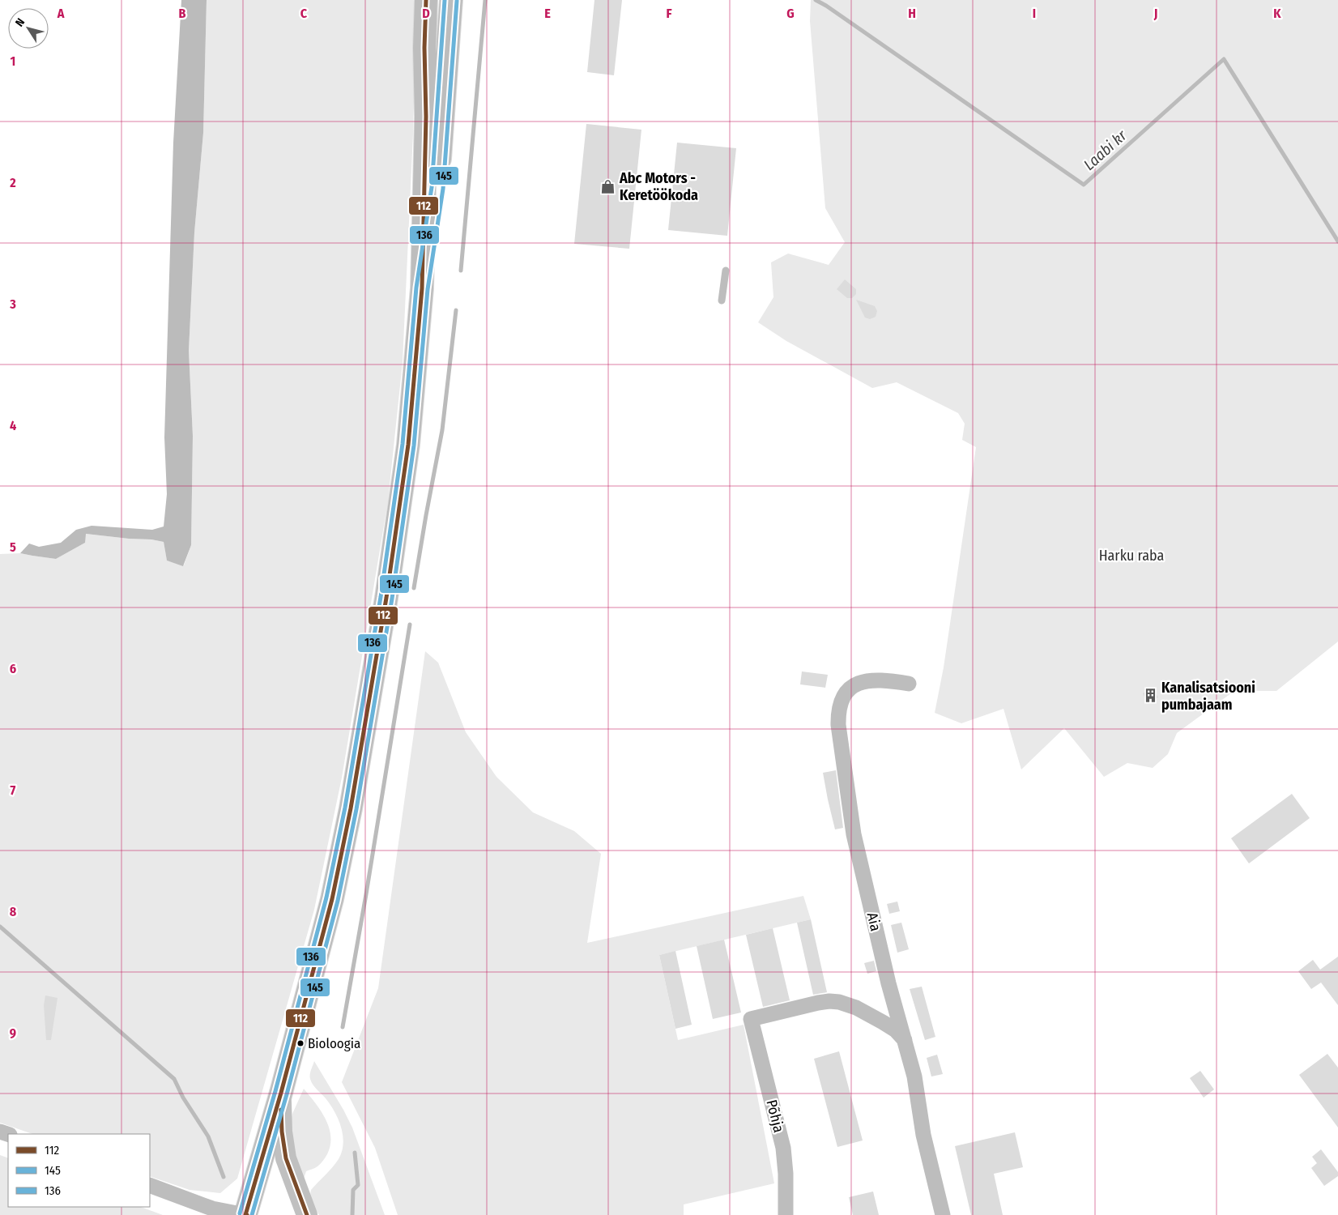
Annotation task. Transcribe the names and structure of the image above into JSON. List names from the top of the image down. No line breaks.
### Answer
{"streets":{"street":["Aia","Põhja"]},"crossings":[["Aia","Põhja"]],"water":["Laabi kr"],"parks":["Harku raba"],"places":{"shop":["Abc Motors - Keretöökoda"],"building":["Kanalisatsiooni pumbajaam"],"other":["Bioloogia"]},"lines":["transit line 112","transit line 136","transit line 145"],"legend":["112","145","136"],"north":"top left","grid":{"columns":["A","B","C","D","E","F","G","H","I","J","K"],"rows":["1","2","3","4","5","6","7","8","9"]}}
